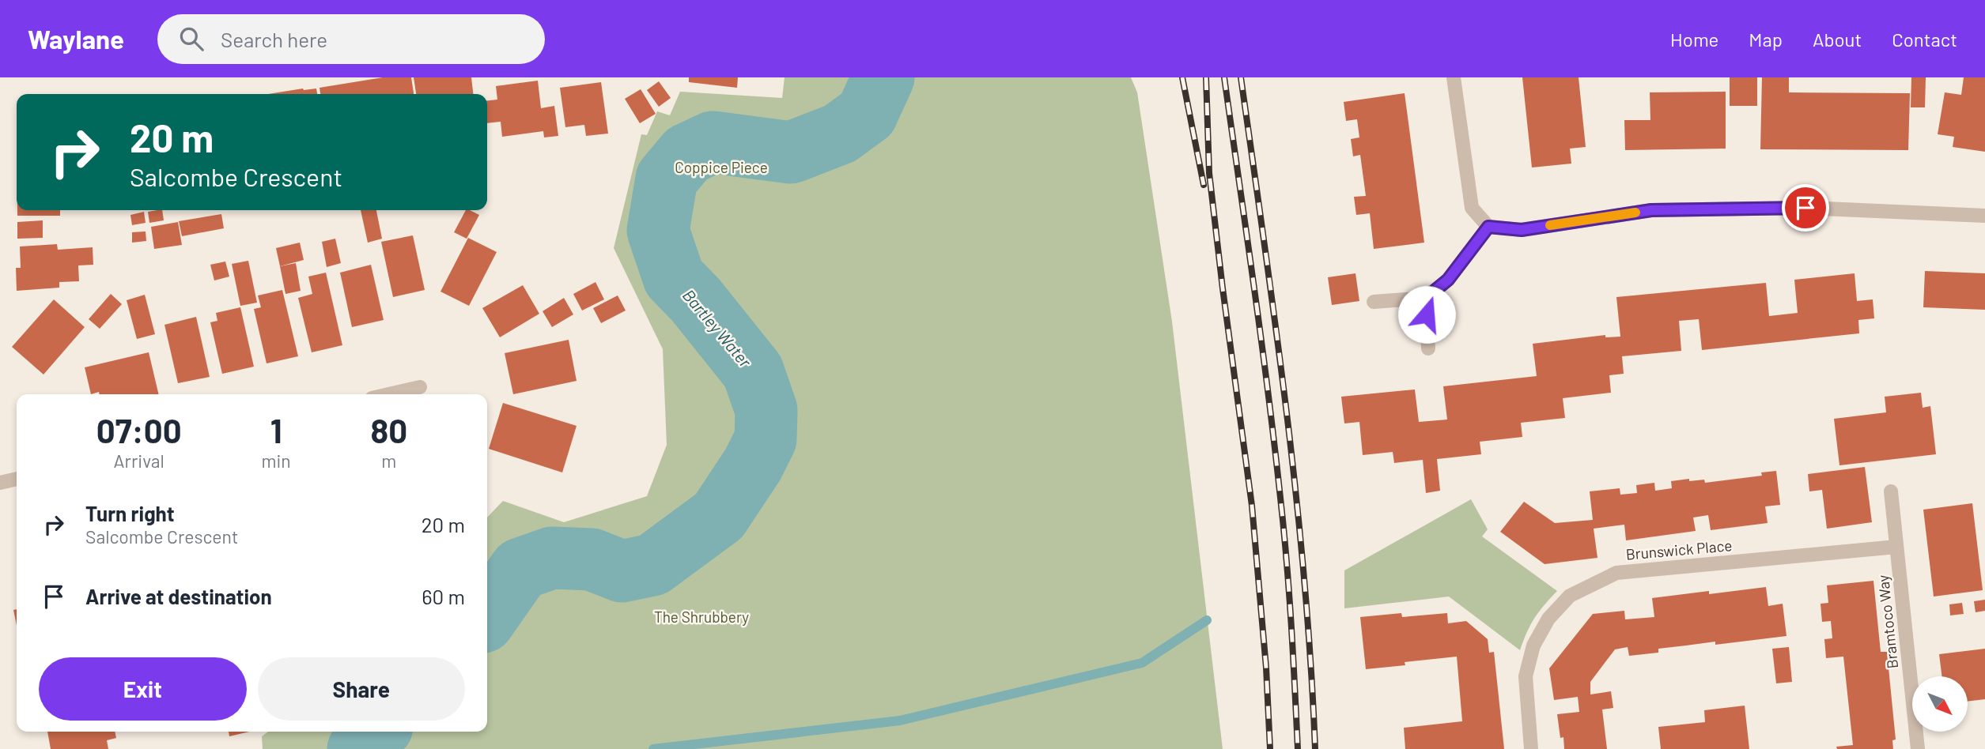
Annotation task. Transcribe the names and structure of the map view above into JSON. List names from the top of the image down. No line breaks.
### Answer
{"streets":{"street":["Brunswick Place","Bramtoco Way"]},"crossings":[["Brunswick Place","Bramtoco Way"]],"water":["Bartley Water"],"parks":["Coppice Piece","The Shrubbery"],"north":"bottom right","page":{"header":"Waylane","search":"Search here","nav":["Home","Map","About","Contact"],"turn":["20 m","Salcombe Crescent"],"eta":["07:00","Arrival","1","min","80","m"],"list":[{"name":"Turn right","note":"Salcombe Crescent","value":"20 m"},{"name":"Arrive at destination","value":"60 m"}],"buttons":["Exit","Share"]}}
